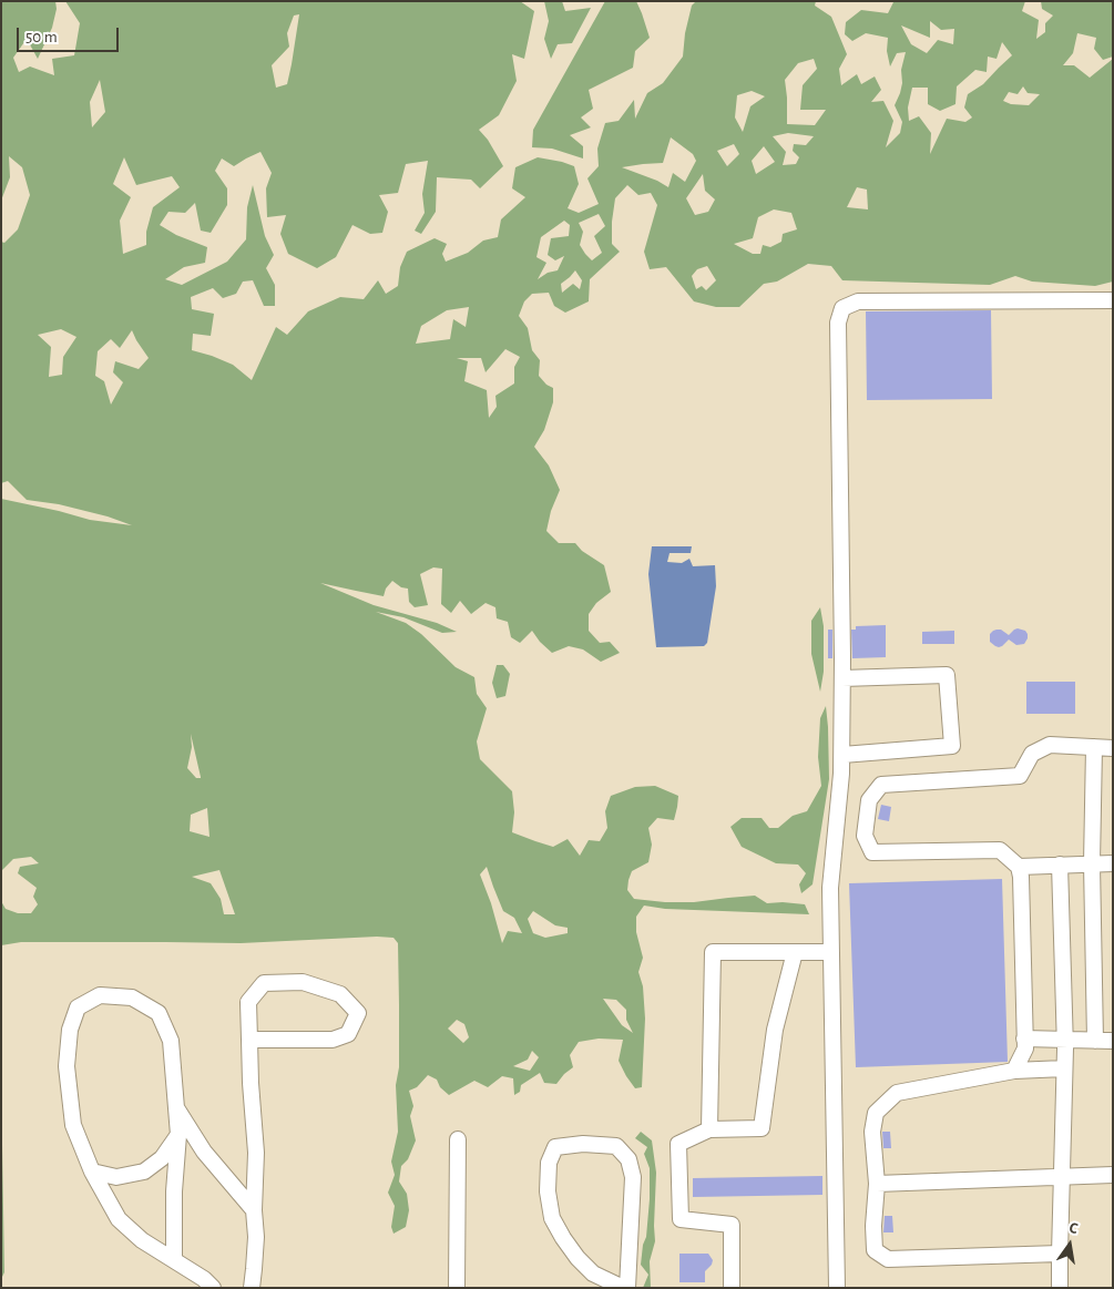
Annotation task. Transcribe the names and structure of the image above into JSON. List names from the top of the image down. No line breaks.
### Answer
{"scale_bar":"50 m","north":"top"}
